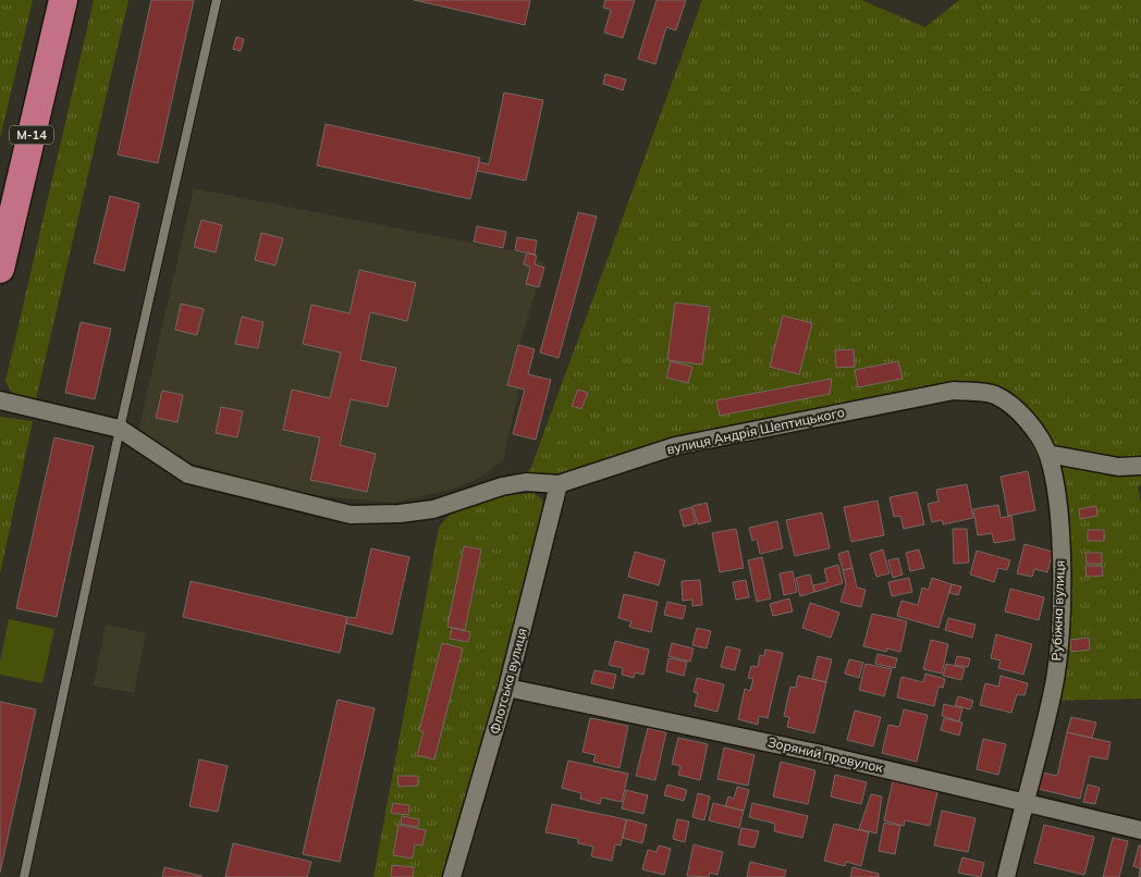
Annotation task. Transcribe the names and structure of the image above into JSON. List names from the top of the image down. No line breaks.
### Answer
{"streets":{"highway":["М-14"],"street":["вулиця Андрія Шептицького","Рубіжна вулиця","Флотська вулиця","Зоряний провулок"]},"crossings":[["вулиця Андрія Шептицького","Рубіжна вулиця"],["вулиця Андрія Шептицького","Флотська вулиця"],["Рубіжна вулиця","Зоряний провулок"],["Флотська вулиця","Зоряний провулок"]]}
